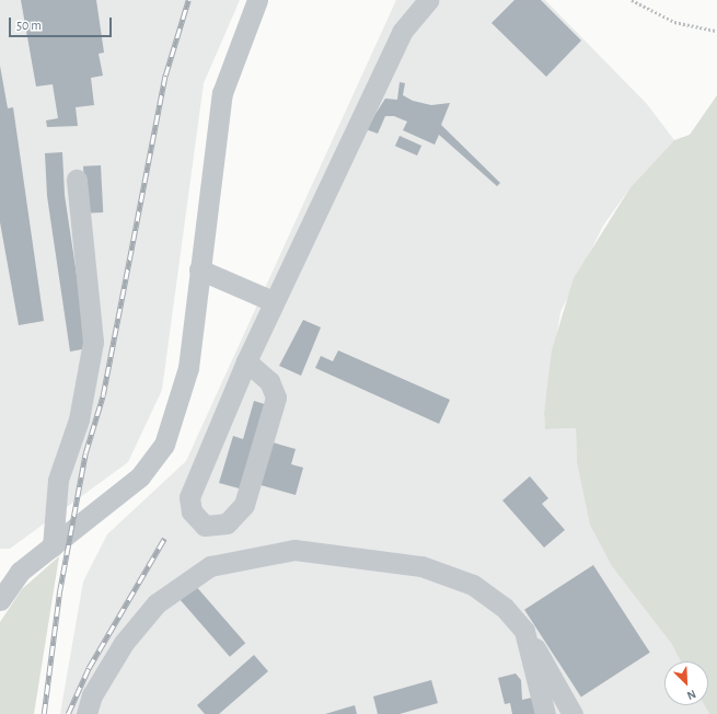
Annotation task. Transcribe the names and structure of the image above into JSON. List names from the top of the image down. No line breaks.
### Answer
{"scale_bar":"50 m","north":"bottom right"}
